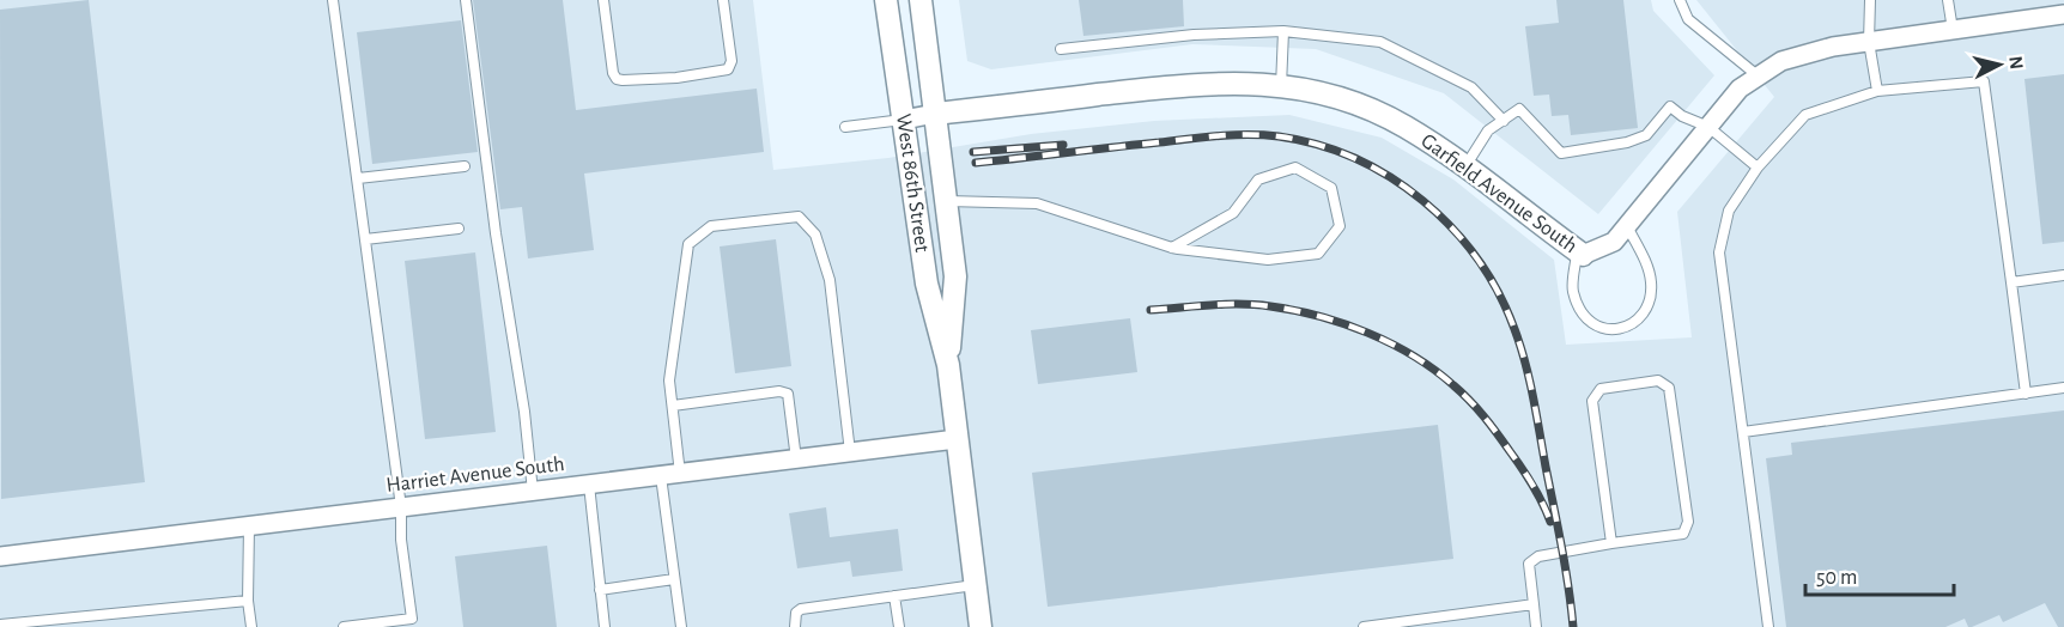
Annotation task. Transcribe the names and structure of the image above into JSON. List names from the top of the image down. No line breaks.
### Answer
{"streets":{"street":["West 86th Street","Garfield Avenue South","Harriet Avenue South"]},"crossings":[["West 86th Street","Garfield Avenue South"],["West 86th Street","Harriet Avenue South"]],"scale_bar":"50 m","north":"right"}
